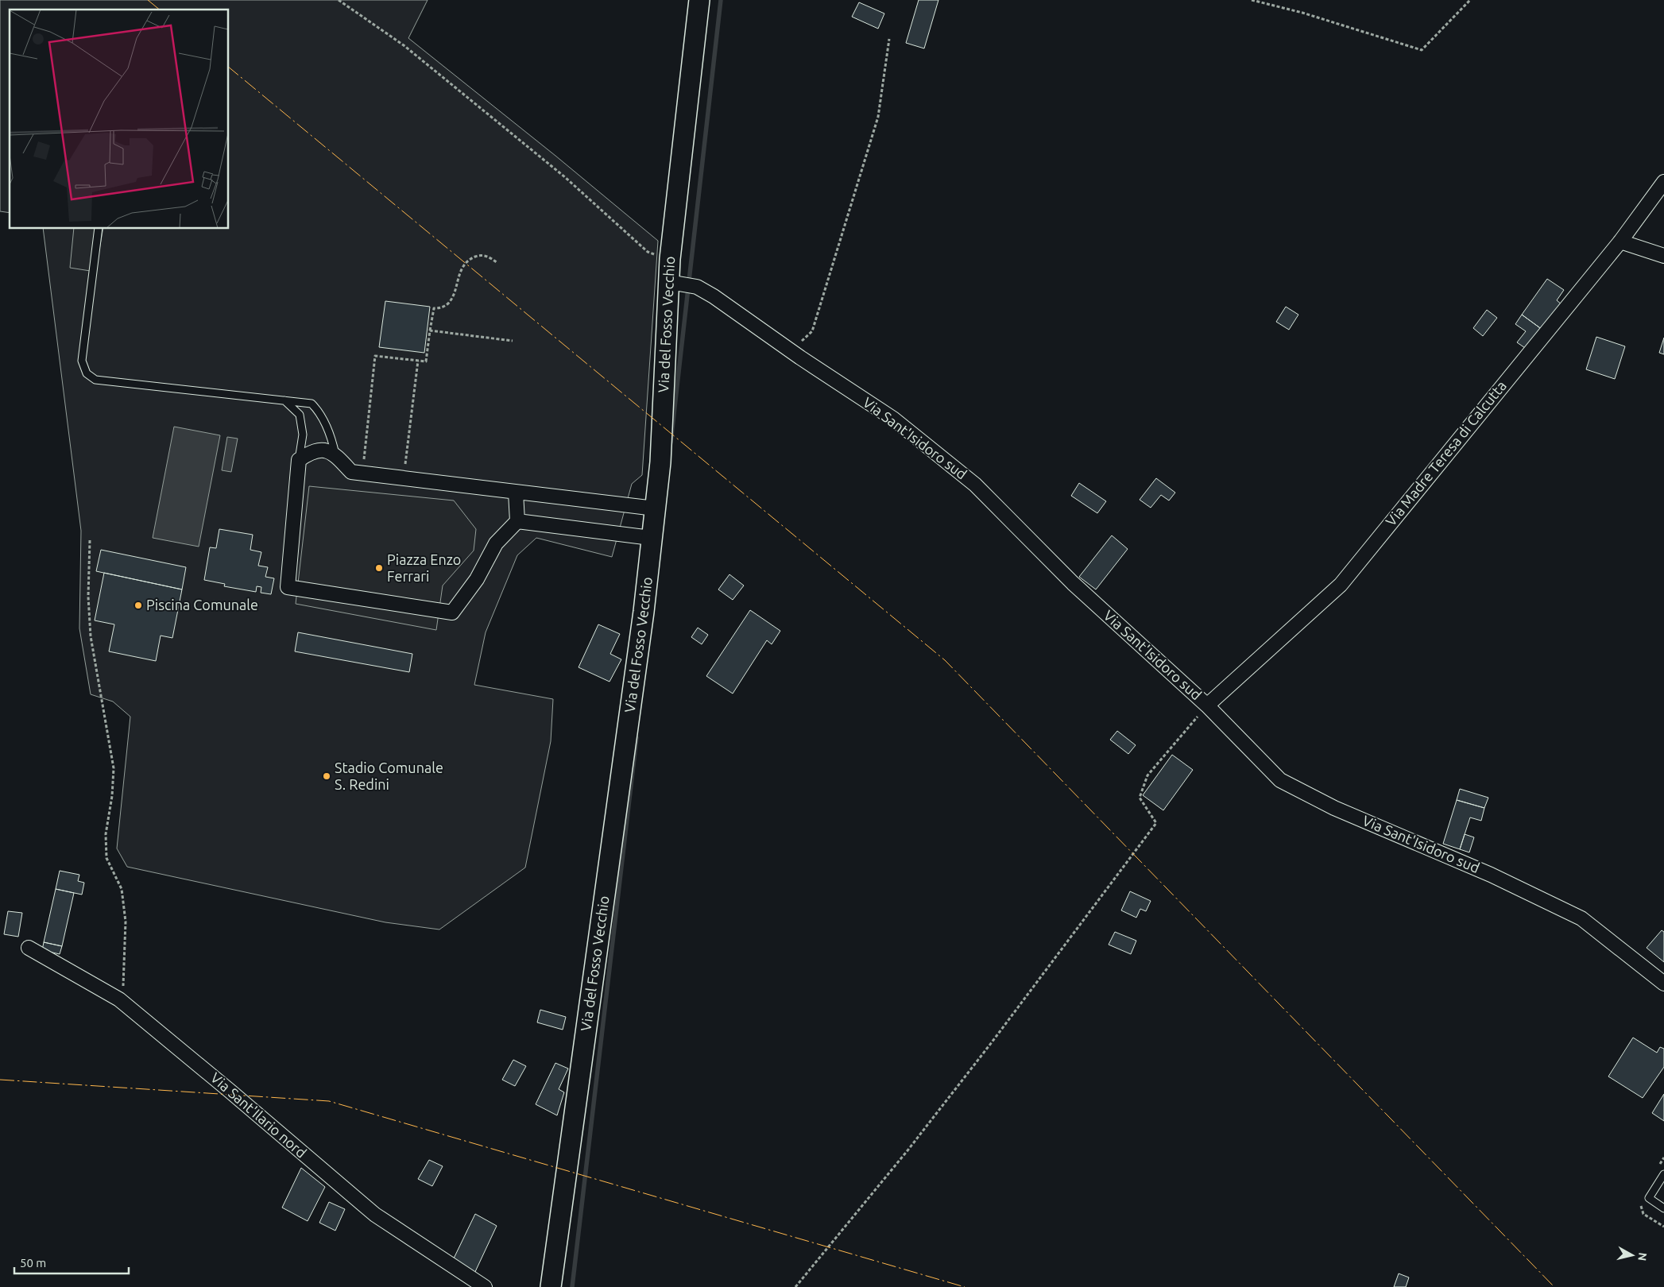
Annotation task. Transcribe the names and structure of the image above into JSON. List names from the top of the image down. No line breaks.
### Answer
{"streets":{"street":["Via del Fosso Vecchio","Via Sant'Isidoro sud","Via Madre Teresa di Calcutta","Via Sant'Ilario nord"]},"crossings":[["Via del Fosso Vecchio","Via Sant'Isidoro sud"],["Via Sant'Isidoro sud","Via Madre Teresa di Calcutta"]],"places":["Piazza Enzo Ferrari","Piscina Comunale","Stadio Comunale S. Redini"],"scale_bar":"50 m","north":"right"}
